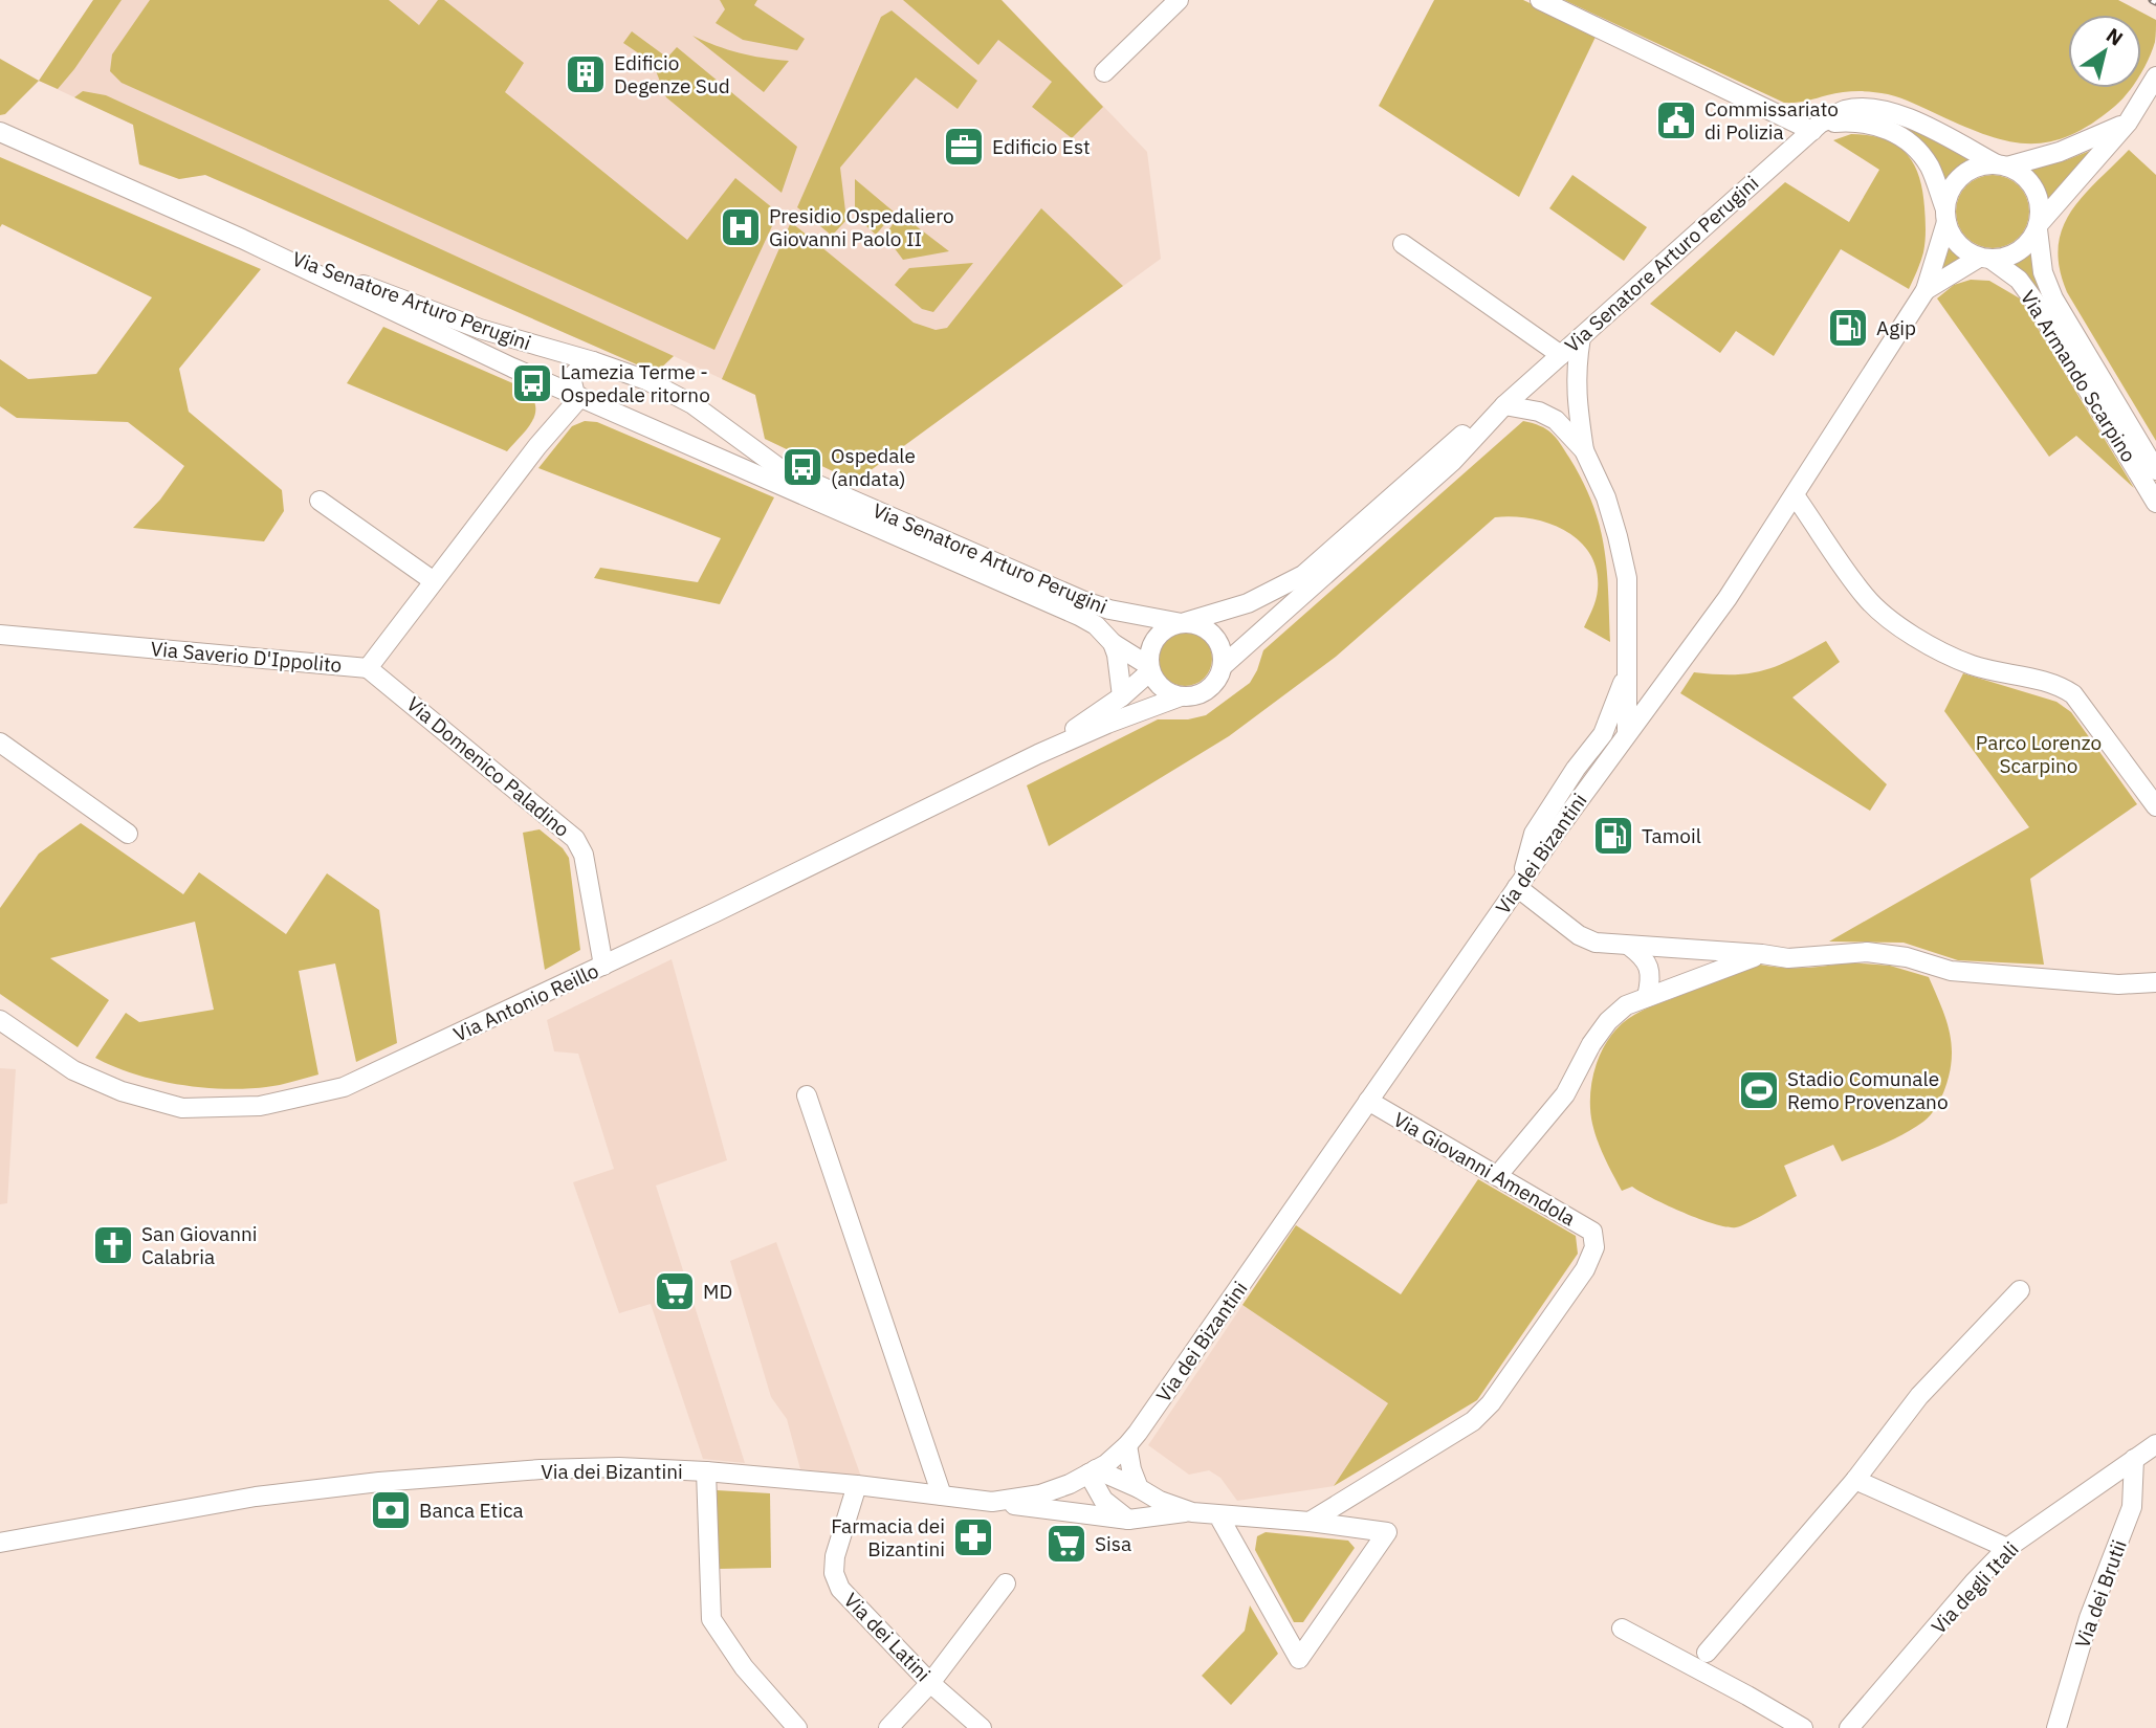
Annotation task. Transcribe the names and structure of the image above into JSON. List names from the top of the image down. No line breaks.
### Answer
{"streets":{"street":["Via Senatore Arturo Perugini","Via Armando Scarpino","Via Saverio D'Ippolito","Via Domenico Paladino","Via dei Bizantini","Via Antonio Reillo","Via Giovanni Amendola","Via degli Itali","Via dei Brutii","Via dei Latini"]},"crossings":[["Via Senatore Arturo Perugini","Via Armando Scarpino"],["Via Senatore Arturo Perugini","Via Saverio D'Ippolito"],["Via Senatore Arturo Perugini","Via dei Bizantini"],["Via Senatore Arturo Perugini","Via Antonio Reillo"],["Via Armando Scarpino","Via dei Bizantini"],["Via Saverio D'Ippolito","Via Domenico Paladino"],["Via Domenico Paladino","Via Antonio Reillo"],["Via dei Bizantini","Via Giovanni Amendola"],["Via dei Bizantini","Via dei Latini"],["Via degli Itali","Via dei Brutii"]],"parks":["Parco Lorenzo Scarpino"],"places":{"building":["Edificio Degenze Sud"],"public building":["Commissariato di Polizia"],"office":["Edificio Est"],"hospital":["Presidio Ospedaliero Giovanni Paolo II"],"fuel station":["Agip","Tamoil"],"bus stop":["Lamezia Terme - Ospedale ritorno","Ospedale (andata)"],"sports":["Stadio Comunale Remo Provenzano"],"church":["San Giovanni Calabria"],"supermarket":["MD","Sisa"],"bank":["Banca Etica"],"pharmacy":["Farmacia dei Bizantini"]},"north":"top right"}
